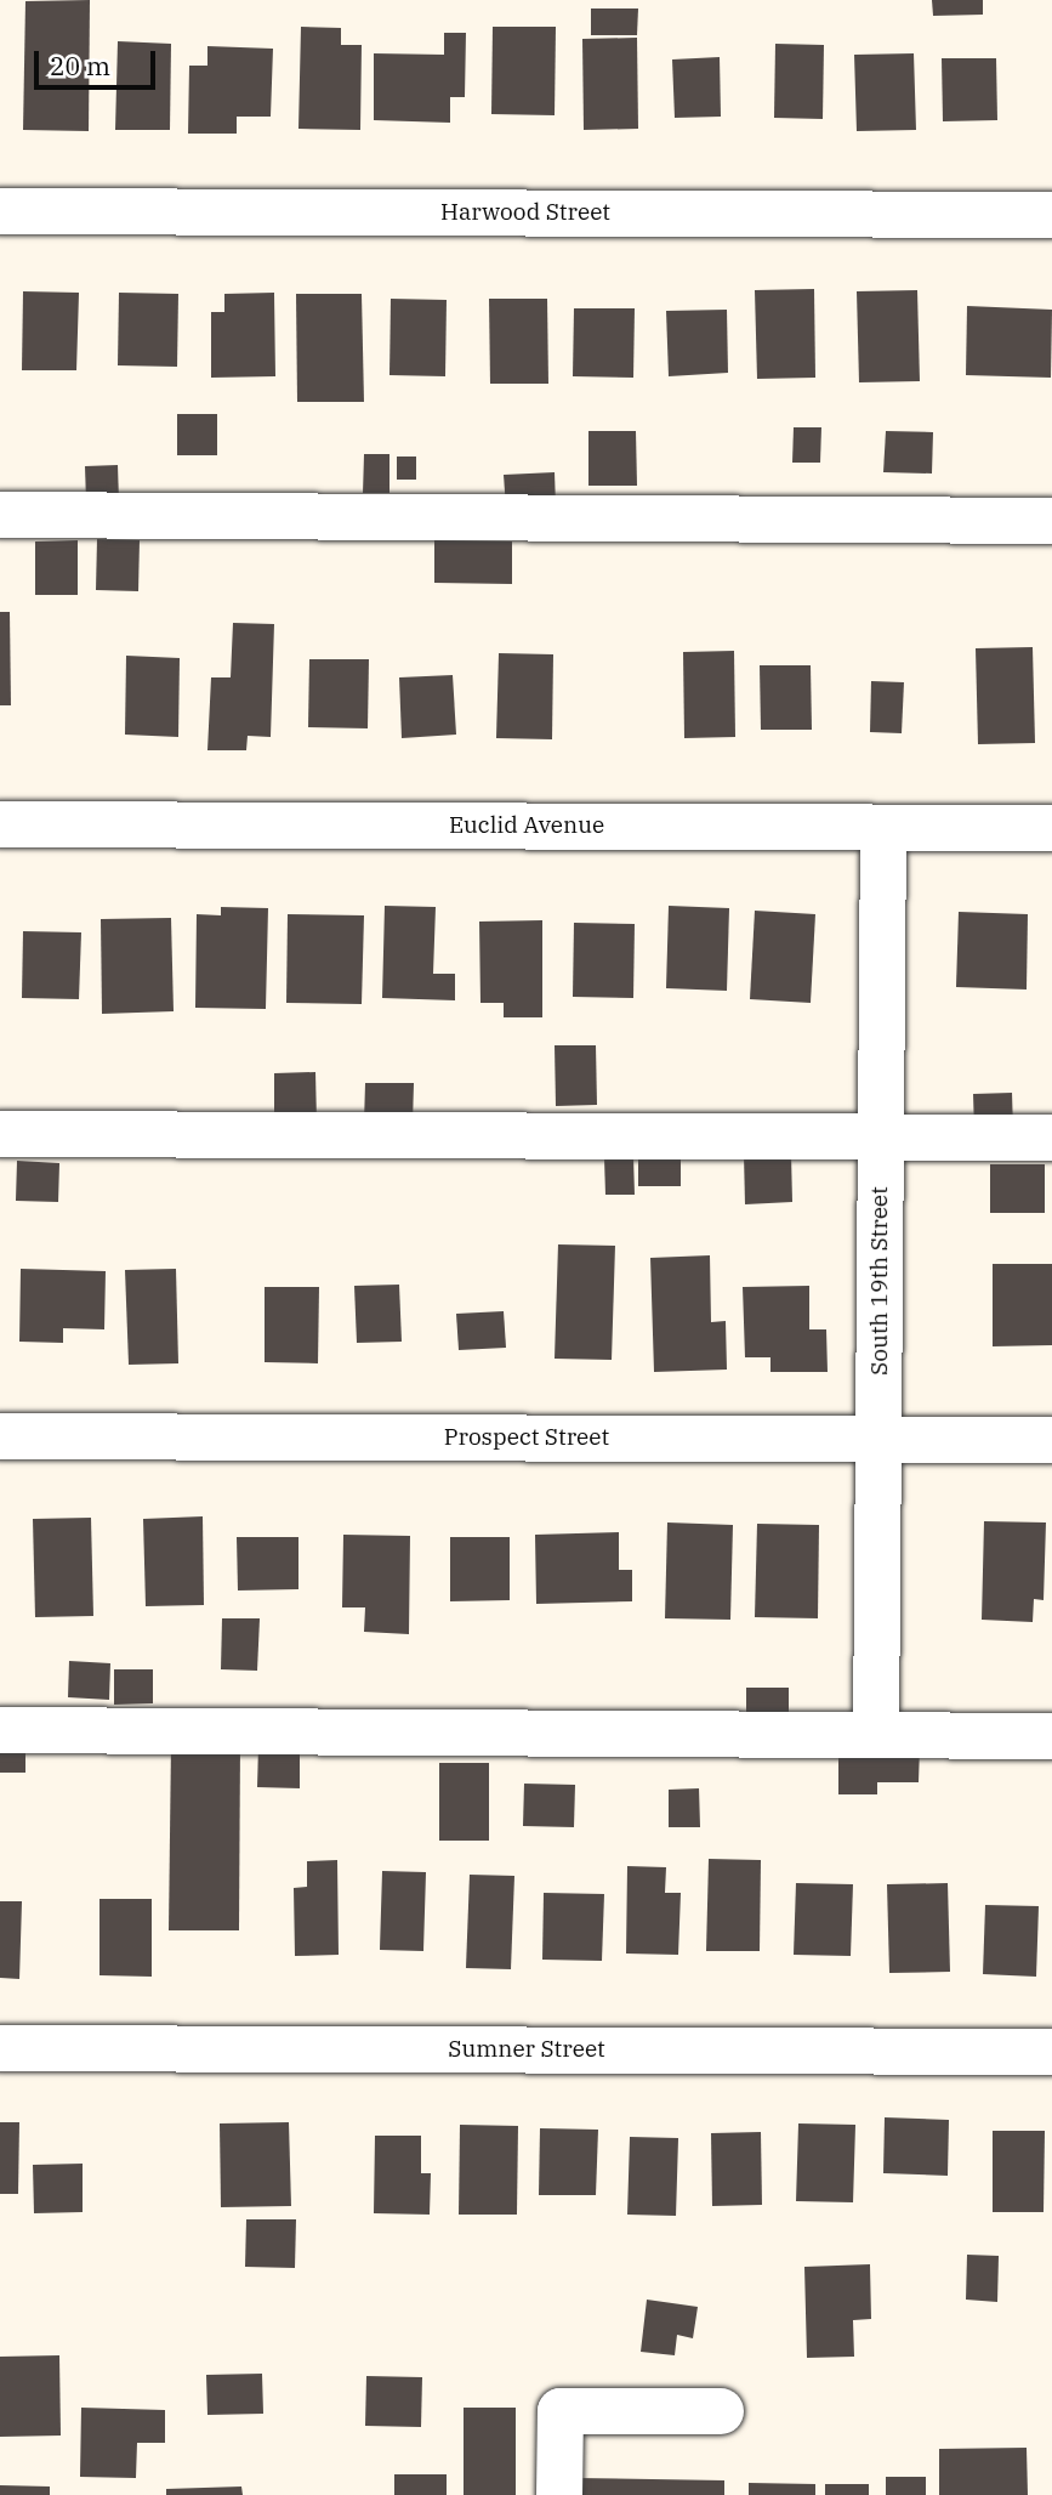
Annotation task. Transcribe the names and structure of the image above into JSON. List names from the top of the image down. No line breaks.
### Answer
{"streets":{"street":["Harwood Street","Euclid Avenue","South 19th Street","Prospect Street","Sumner Street"]},"crossings":[["Euclid Avenue","South 19th Street"],["South 19th Street","Prospect Street"]],"scale_bar":"20 m"}
